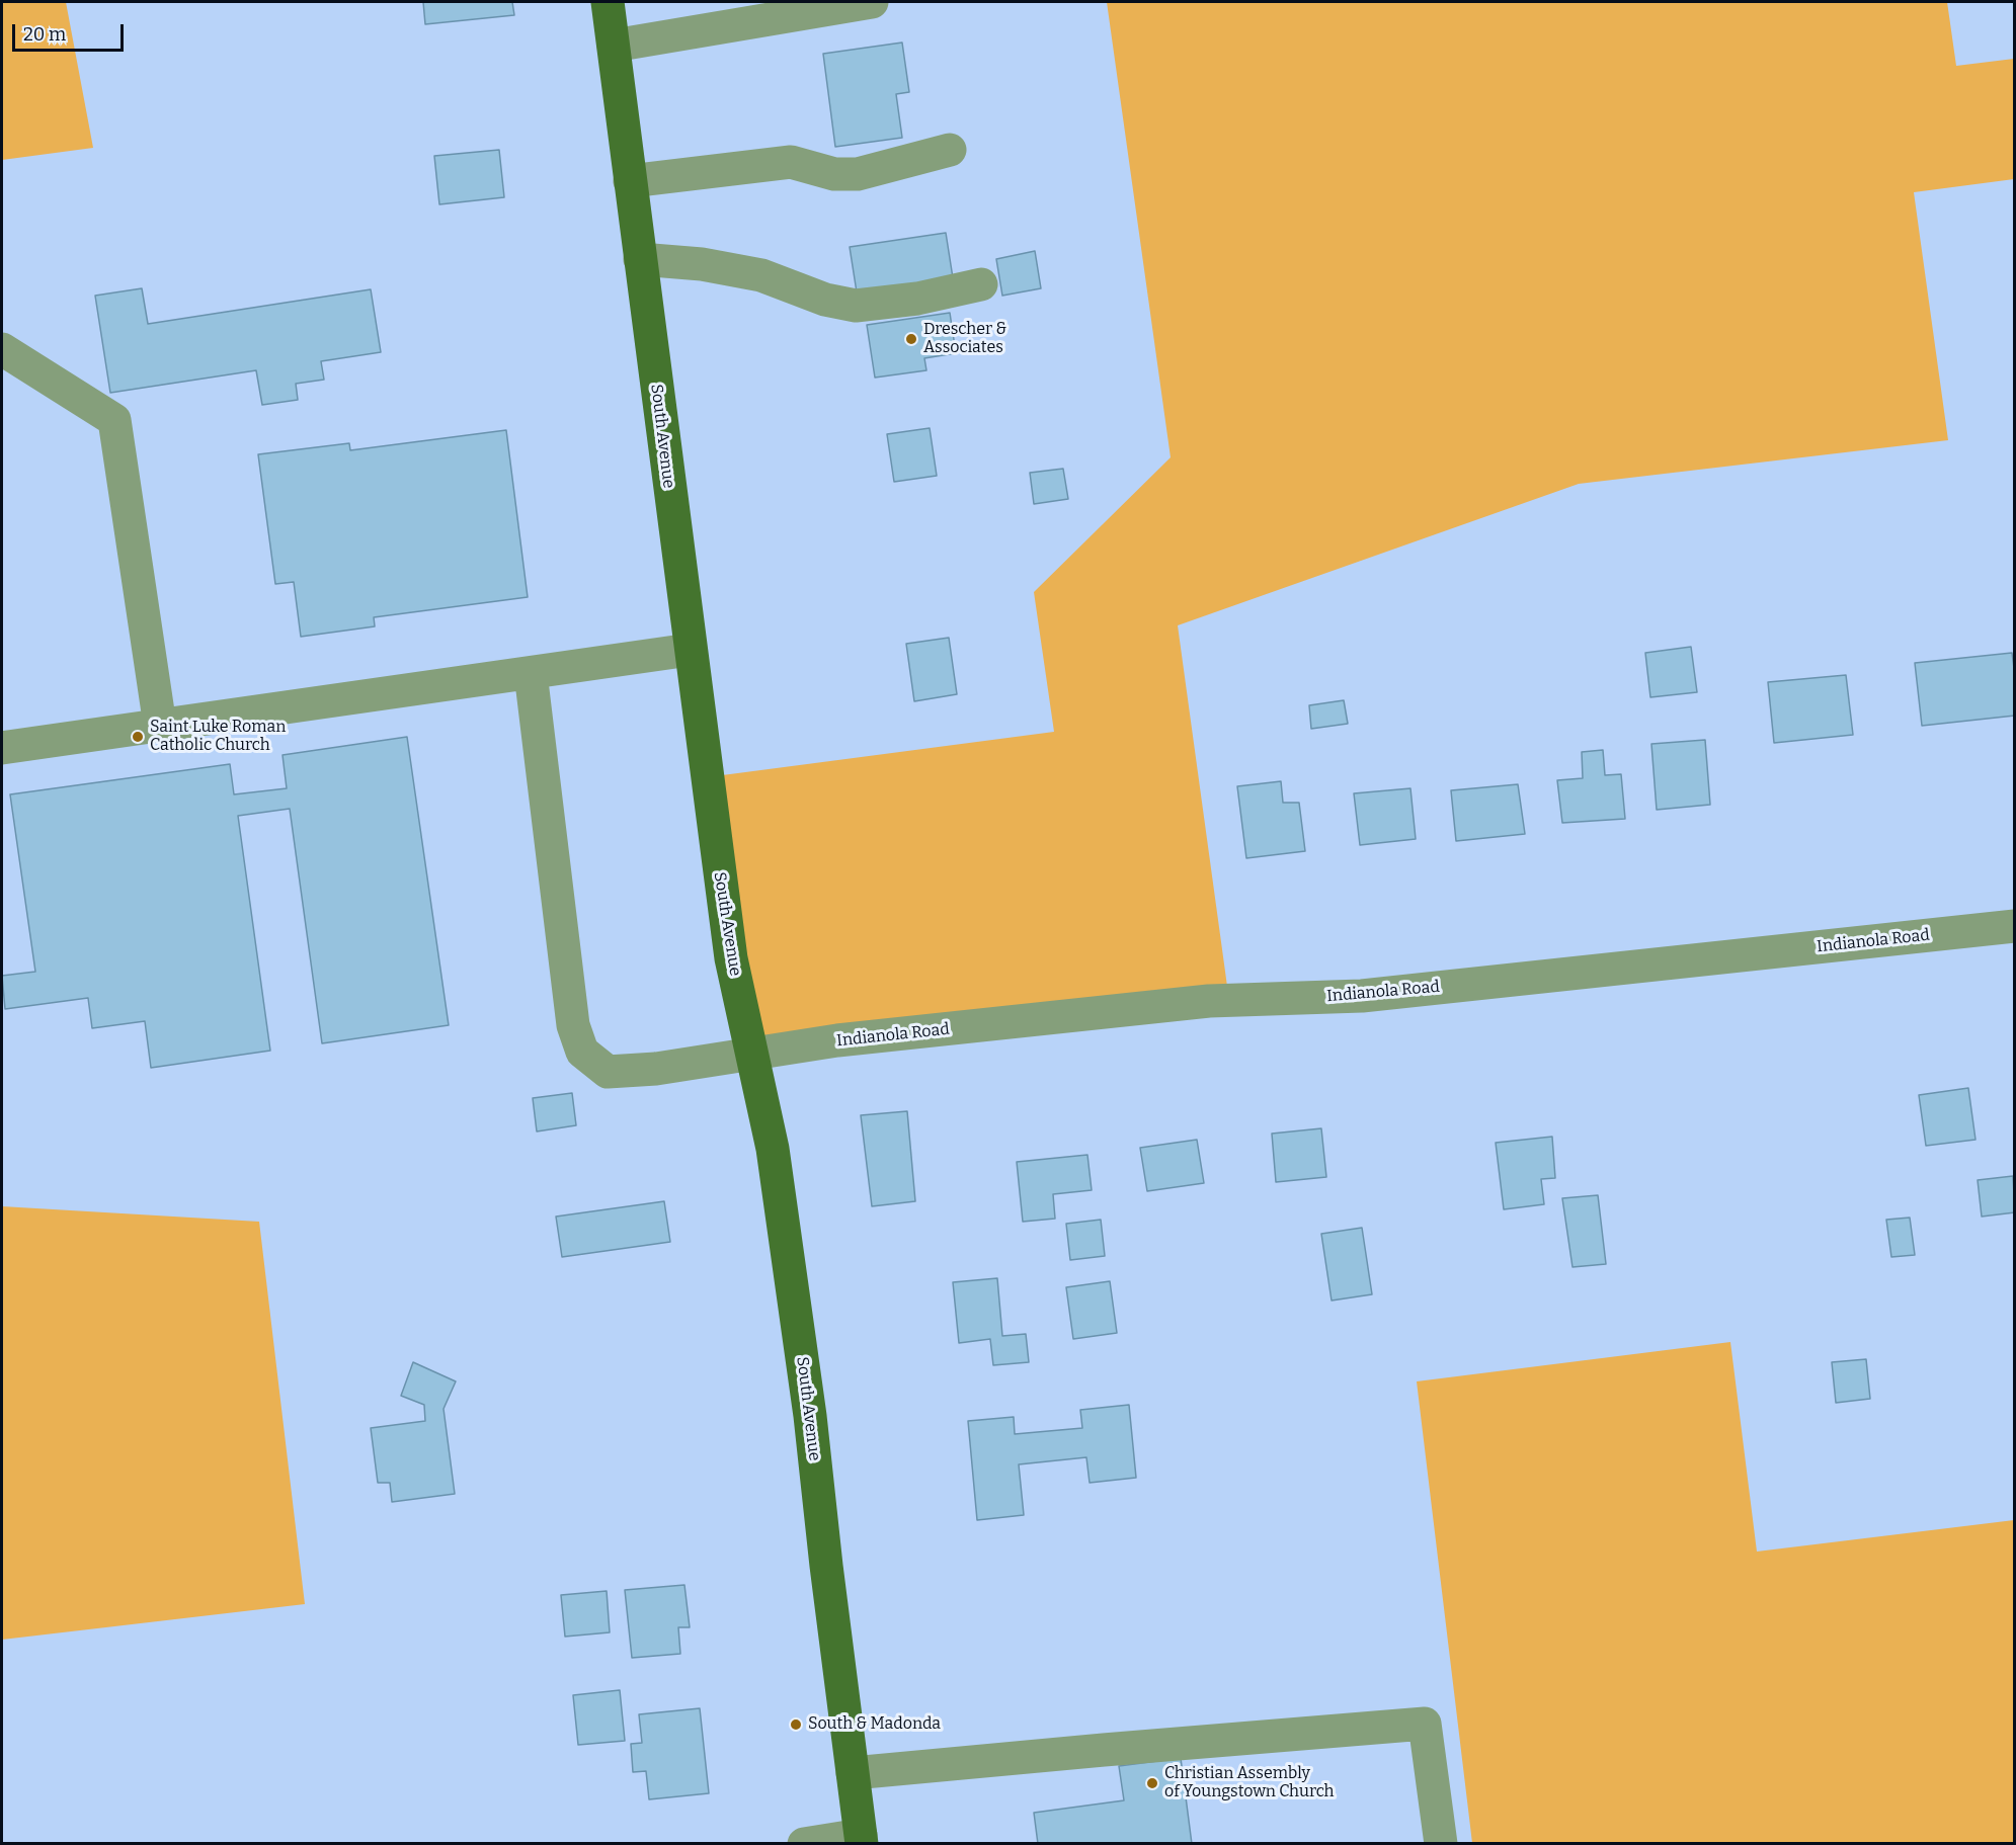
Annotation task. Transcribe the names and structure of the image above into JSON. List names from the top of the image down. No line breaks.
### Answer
{"streets":{"main road":["South Avenue"],"street":["Indianola Road"]},"crossings":[["South Avenue","Indianola Road"]],"places":["Drescher & Associates","Saint Luke Roman Catholic Church","South & Madonda","Christian Assembly of Youngstown Church"],"scale_bar":"20 m"}
